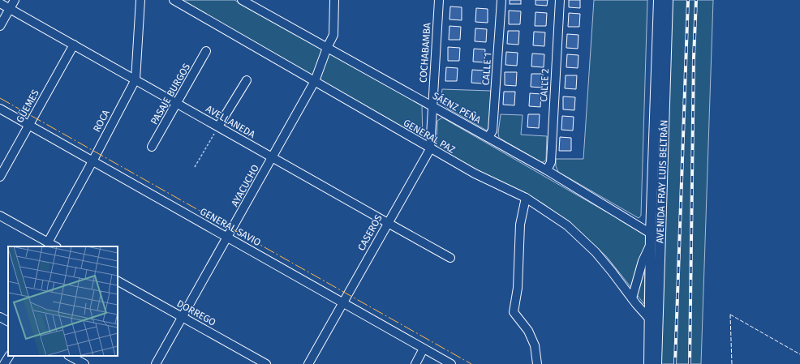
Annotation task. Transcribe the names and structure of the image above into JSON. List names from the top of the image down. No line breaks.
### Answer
{"streets":{"main road":["AVENIDA FRAY LUIS BELTRÁN"],"street":["COCHABAMBA","CALLE 1","CALLE 2","PASAJE BURGOS","GÜEMES","SÁENZ PEÑA","ROCA","AVELLANEDA","GENERAL PAZ","AYACUCHO","GENERAL SAVIO","CASEROS","DORREGO"]},"crossings":[["COCHABAMBA","SÁENZ PEÑA"],["COCHABAMBA","CASEROS"],["CALLE 1","SÁENZ PEÑA"],["CALLE 2","SÁENZ PEÑA"],["PASAJE BURGOS","AVELLANEDA"],["GÜEMES","AVELLANEDA"],["GÜEMES","GENERAL SAVIO"],["SÁENZ PEÑA","AVENIDA FRAY LUIS BELTRÁN"],["SÁENZ PEÑA","AYACUCHO"],["SÁENZ PEÑA","CASEROS"],["ROCA","AVELLANEDA"],["ROCA","GENERAL SAVIO"],["AVELLANEDA","AYACUCHO"],["AVELLANEDA","CASEROS"],["GENERAL PAZ","AVENIDA FRAY LUIS BELTRÁN"],["GENERAL PAZ","AYACUCHO"],["GENERAL PAZ","CASEROS"],["AYACUCHO","GENERAL SAVIO"],["AYACUCHO","DORREGO"],["GENERAL SAVIO","CASEROS"]]}
